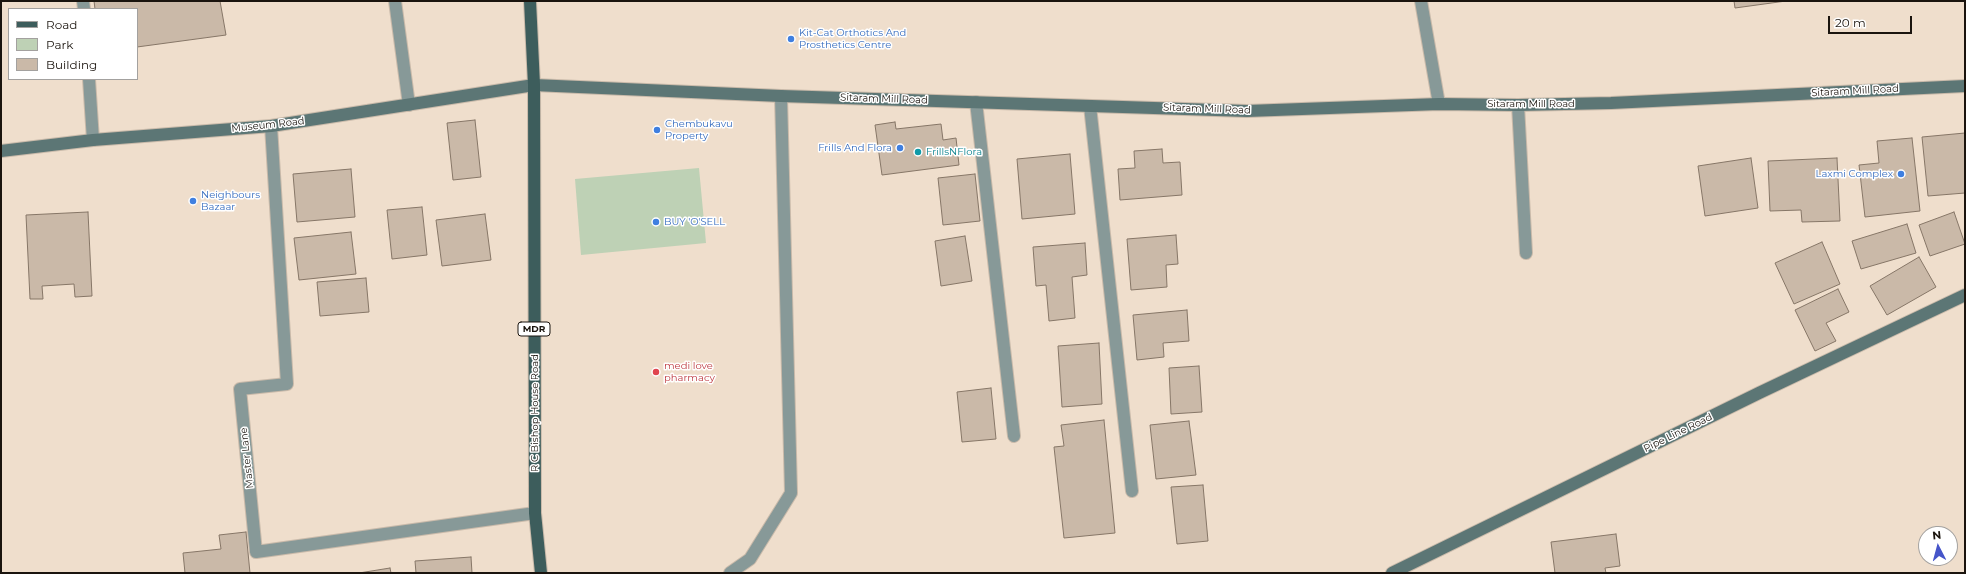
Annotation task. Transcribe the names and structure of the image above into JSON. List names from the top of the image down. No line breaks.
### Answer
{"streets":{"main road":["Sitaram Mill Road","Museum Road","MDR","R C Bishop House Road","Pipe Line Road"],"street":["Master Lane"]},"crossings":[["Sitaram Mill Road","Museum Road"],["Sitaram Mill Road","R C Bishop House Road"],["Museum Road","R C Bishop House Road"],["Museum Road","Master Lane"],["R C Bishop House Road","Master Lane"]],"places":["Kit-Cat Orthotics And Prosthetics Centre","Chembukavu Property","Frills And Flora","FrillsNFlora","Laxmi Complex","Neighbours Bazaar","BUY 'O'SELL","medi love pharmacy"],"legend":["Road","Park","Building"],"scale_bar":"20 m","north":"top"}
